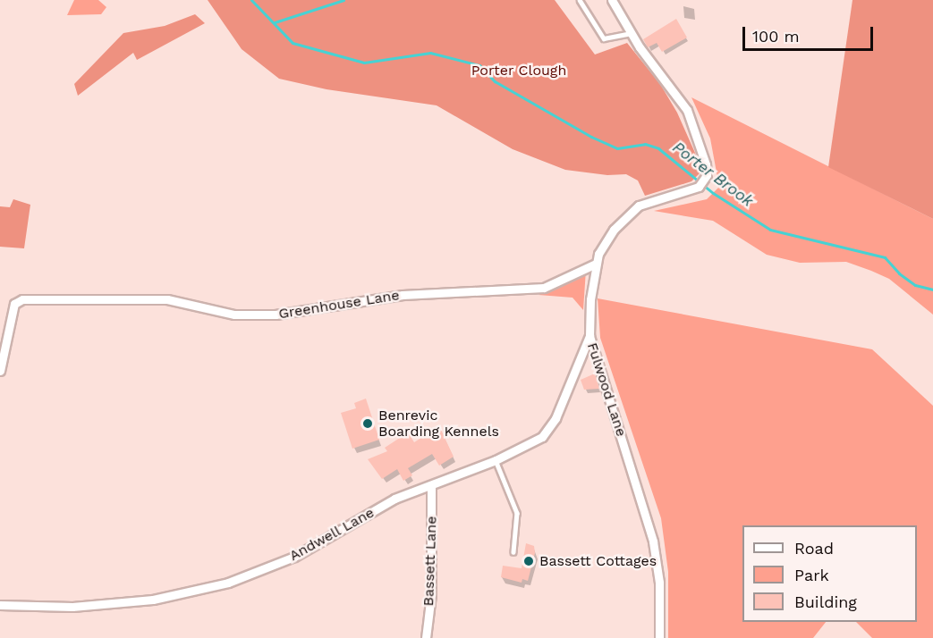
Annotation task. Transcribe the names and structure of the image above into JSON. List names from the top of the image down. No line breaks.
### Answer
{"streets":{"street":["Greenhouse Lane","Fulwood Lane","Andwell Lane","Bassett Lane"]},"crossings":[["Greenhouse Lane","Fulwood Lane"],["Fulwood Lane","Andwell Lane"],["Andwell Lane","Bassett Lane"]],"water":["Porter Brook"],"parks":["Porter Clough"],"places":["Benrevic Boarding Kennels","Bassett Cottages"],"legend":["Road","Park","Building"],"scale_bar":"100 m"}
